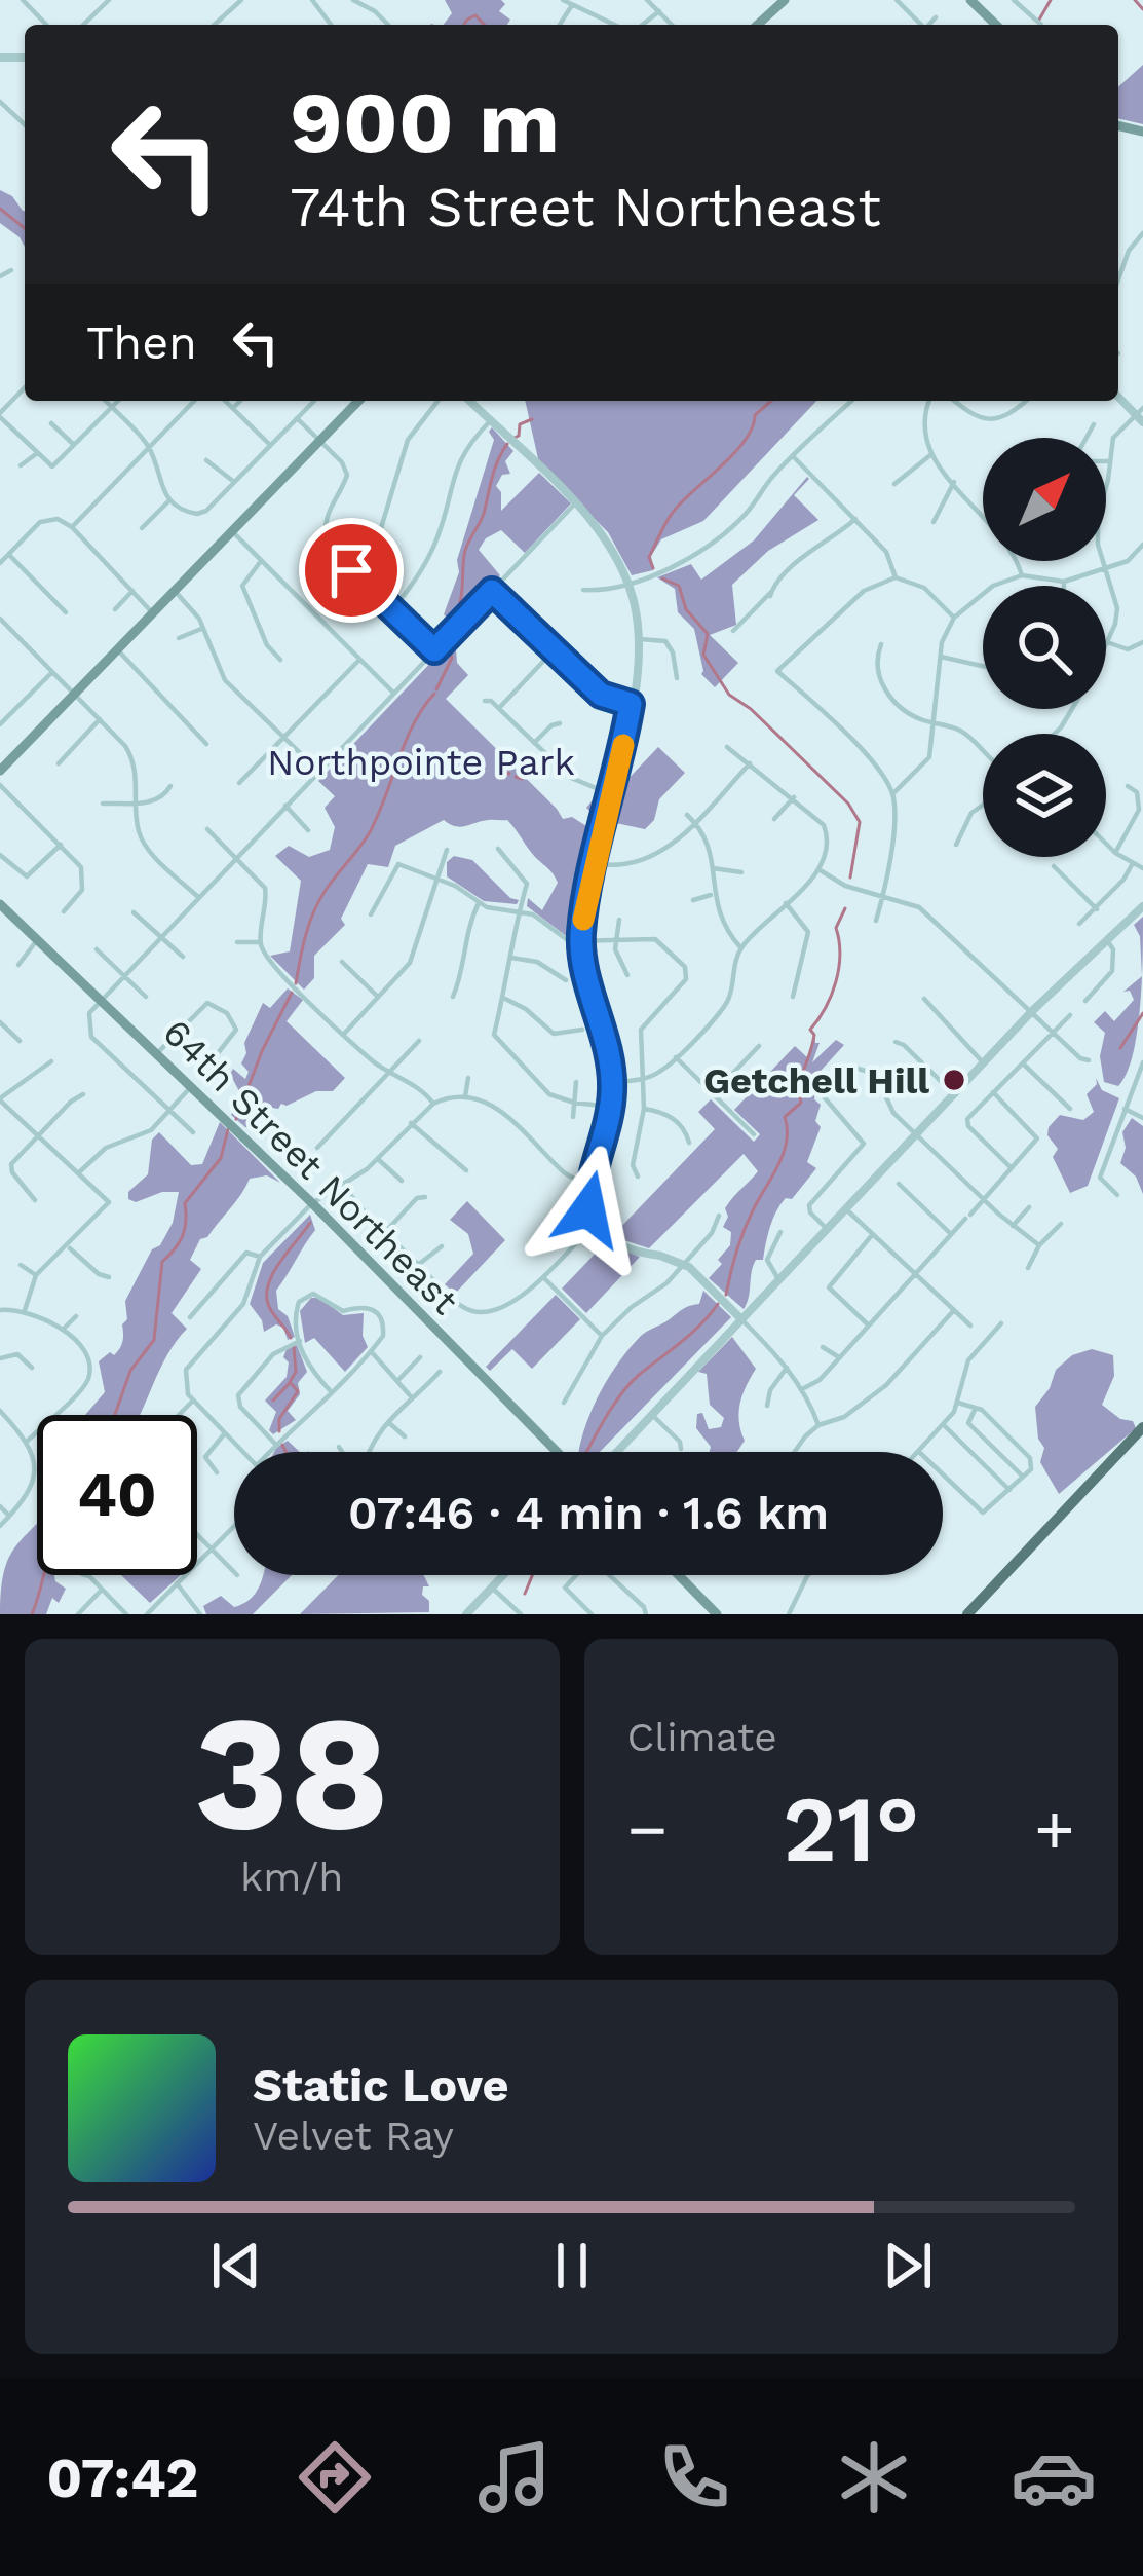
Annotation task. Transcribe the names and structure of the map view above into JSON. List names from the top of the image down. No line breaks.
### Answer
{"streets":{"main road":["64th Street Northeast"]},"parks":["Northpointe Park"],"places":["Getchell Hill"],"north":"top right","page":{"turn":["900 m","74th Street Northeast"],"then":"Then","limit":"40","trip":"07:46 · 4 min · 1.6 km","tile":[["38","km/h"],"Climate"],"heat":["−","21°","+"],"song":["Static Love","Velvet Ray"],"tabs":"07:42"}}
